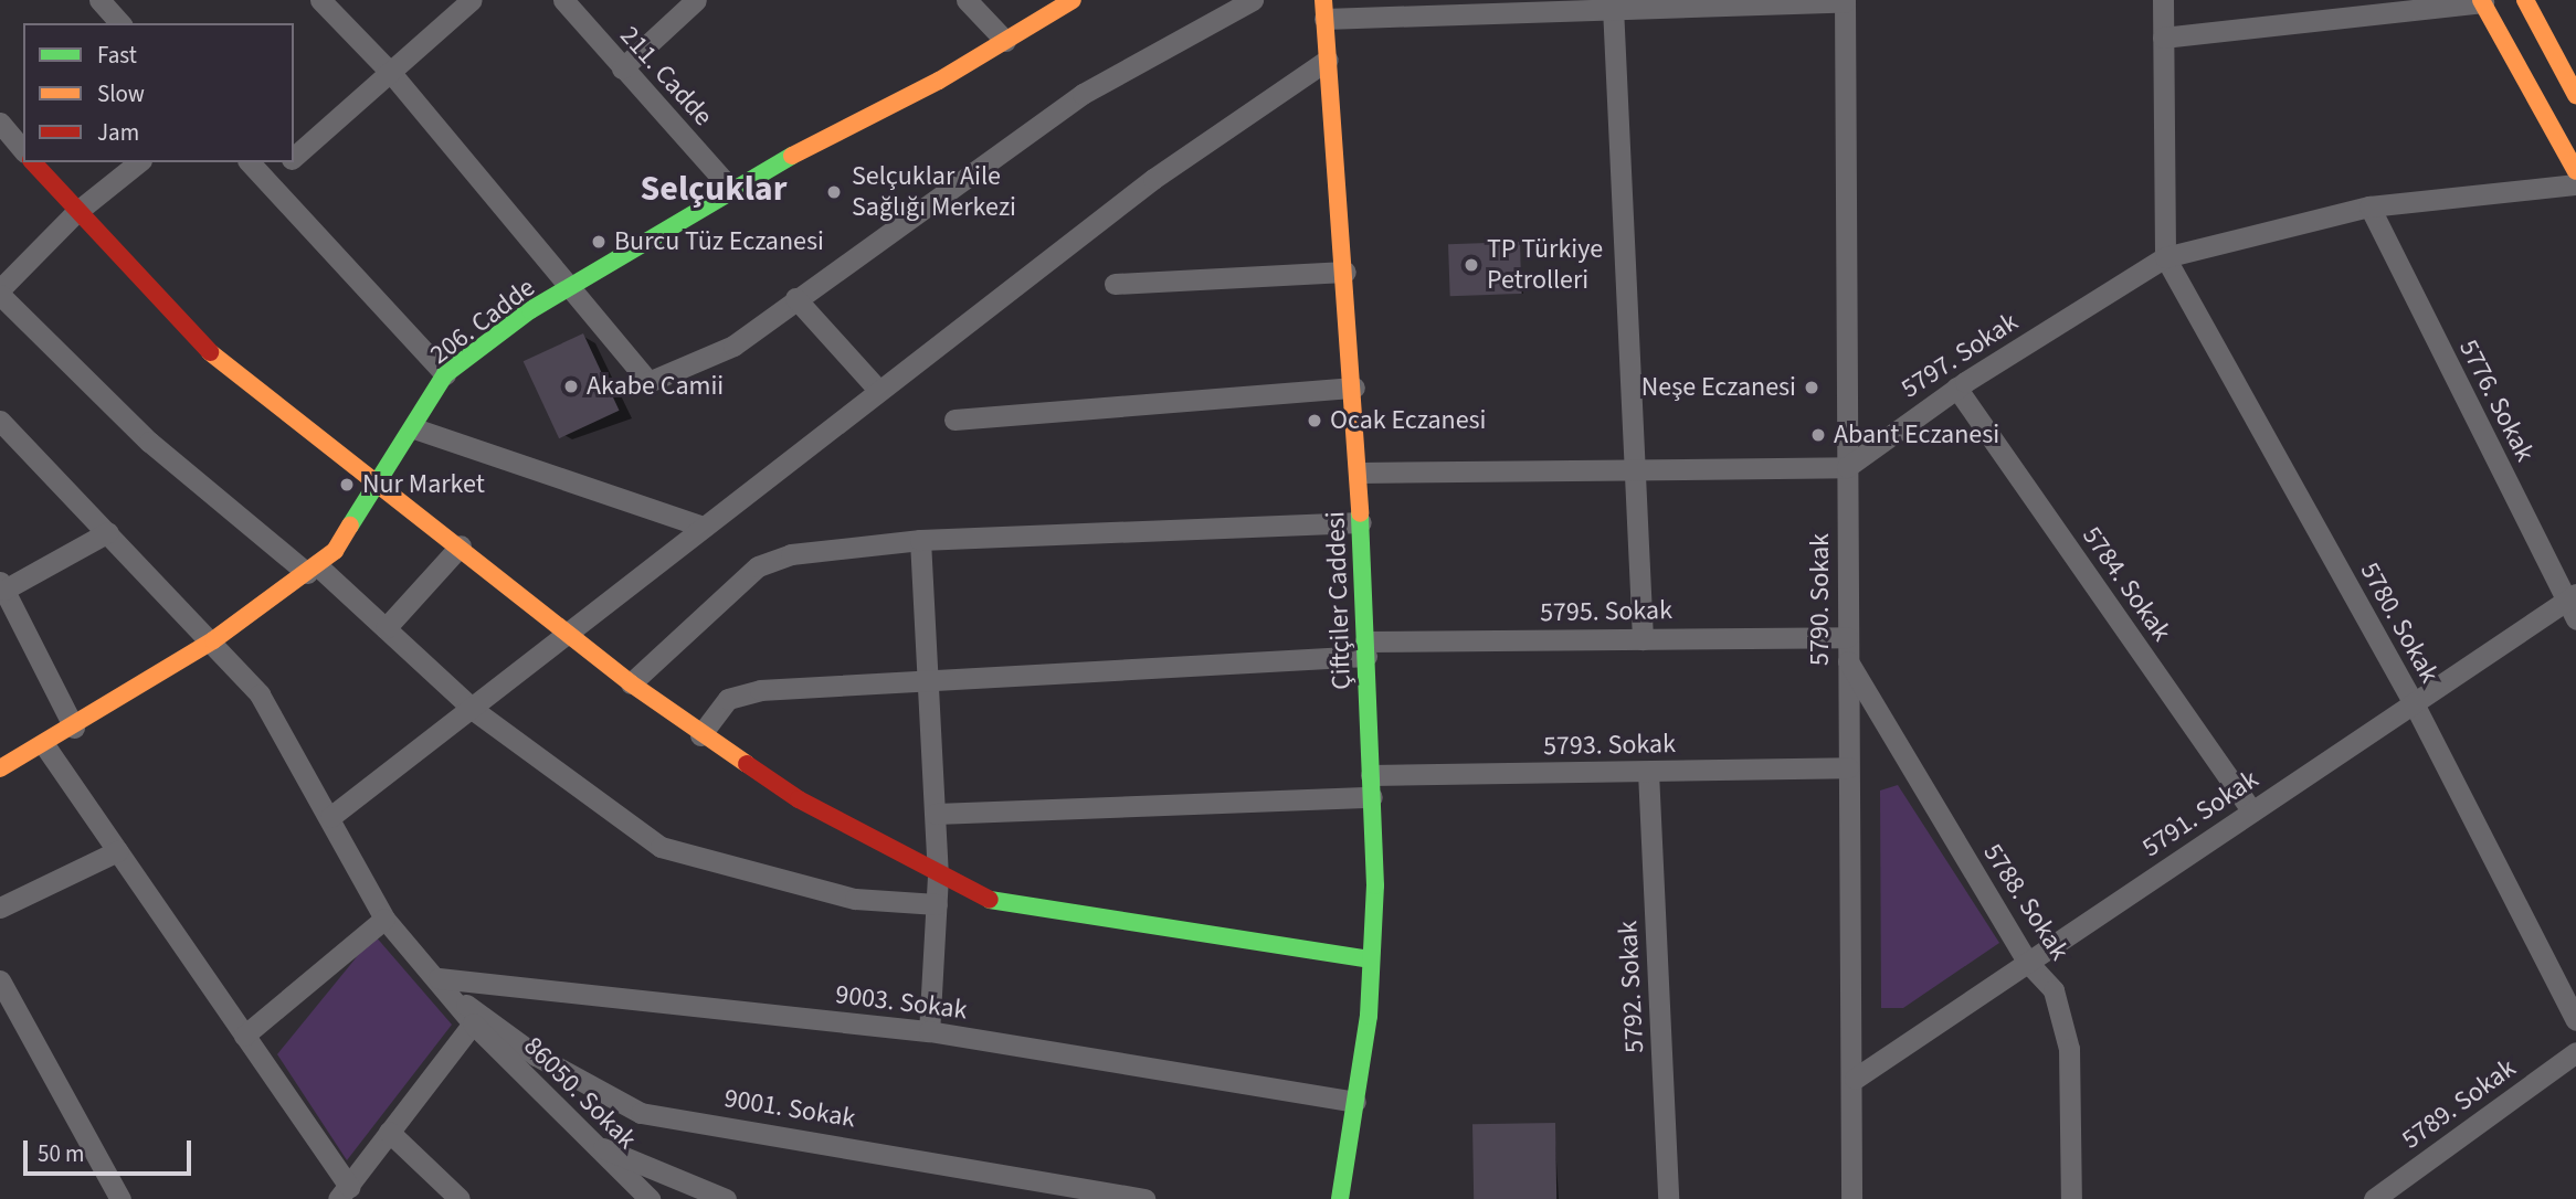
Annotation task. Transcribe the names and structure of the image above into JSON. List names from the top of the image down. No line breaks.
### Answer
{"streets":{"street":["211. Cadde","206. Cadde","5797. Sokak","5776. Sokak","5784. Sokak","5790. Sokak","Çiftçiler Caddesi","5795. Sokak","5780. Sokak","5793. Sokak","5791. Sokak","5788. Sokak","5792. Sokak","9003. Sokak","86050. Sokak","5789. Sokak","9001. Sokak"]},"crossings":[["211. Cadde","206. Cadde"],["5797. Sokak","5776. Sokak"],["5797. Sokak","5784. Sokak"],["5797. Sokak","5790. Sokak"],["5797. Sokak","5780. Sokak"],["5776. Sokak","5791. Sokak"],["5784. Sokak","5791. Sokak"],["5790. Sokak","5795. Sokak"],["5790. Sokak","5793. Sokak"],["5790. Sokak","5791. Sokak"],["5790. Sokak","5788. Sokak"],["Çiftçiler Caddesi","5795. Sokak"],["Çiftçiler Caddesi","5793. Sokak"],["Çiftçiler Caddesi","9003. Sokak"],["5780. Sokak","5791. Sokak"],["5793. Sokak","5792. Sokak"],["5791. Sokak","5788. Sokak"],["86050. Sokak","9001. Sokak"]],"districts":["Selçuklar"],"places":["Selçuklar Aile Sağlığı Merkezi","Burcu Tüz Eczanesi","TP Türkiye Petrolleri","Akabe Camii","Neşe Eczanesi","Ocak Eczanesi","Abant Eczanesi","Nur Market"],"legend":["Fast","Slow","Jam"],"scale_bar":"50 m"}
